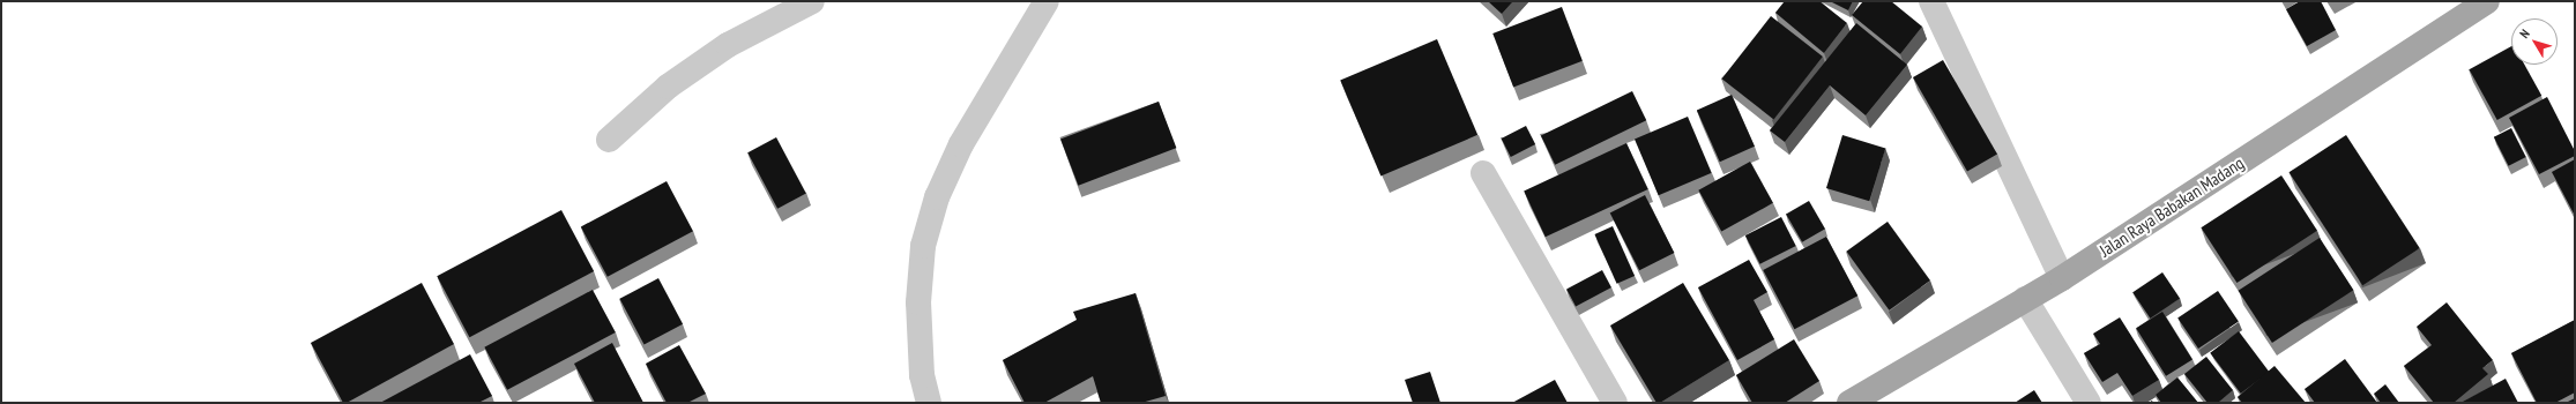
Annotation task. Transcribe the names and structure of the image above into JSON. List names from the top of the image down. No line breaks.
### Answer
{"streets":{"main road":["Jalan Raya Babakan Madang"]},"north":"top left"}
